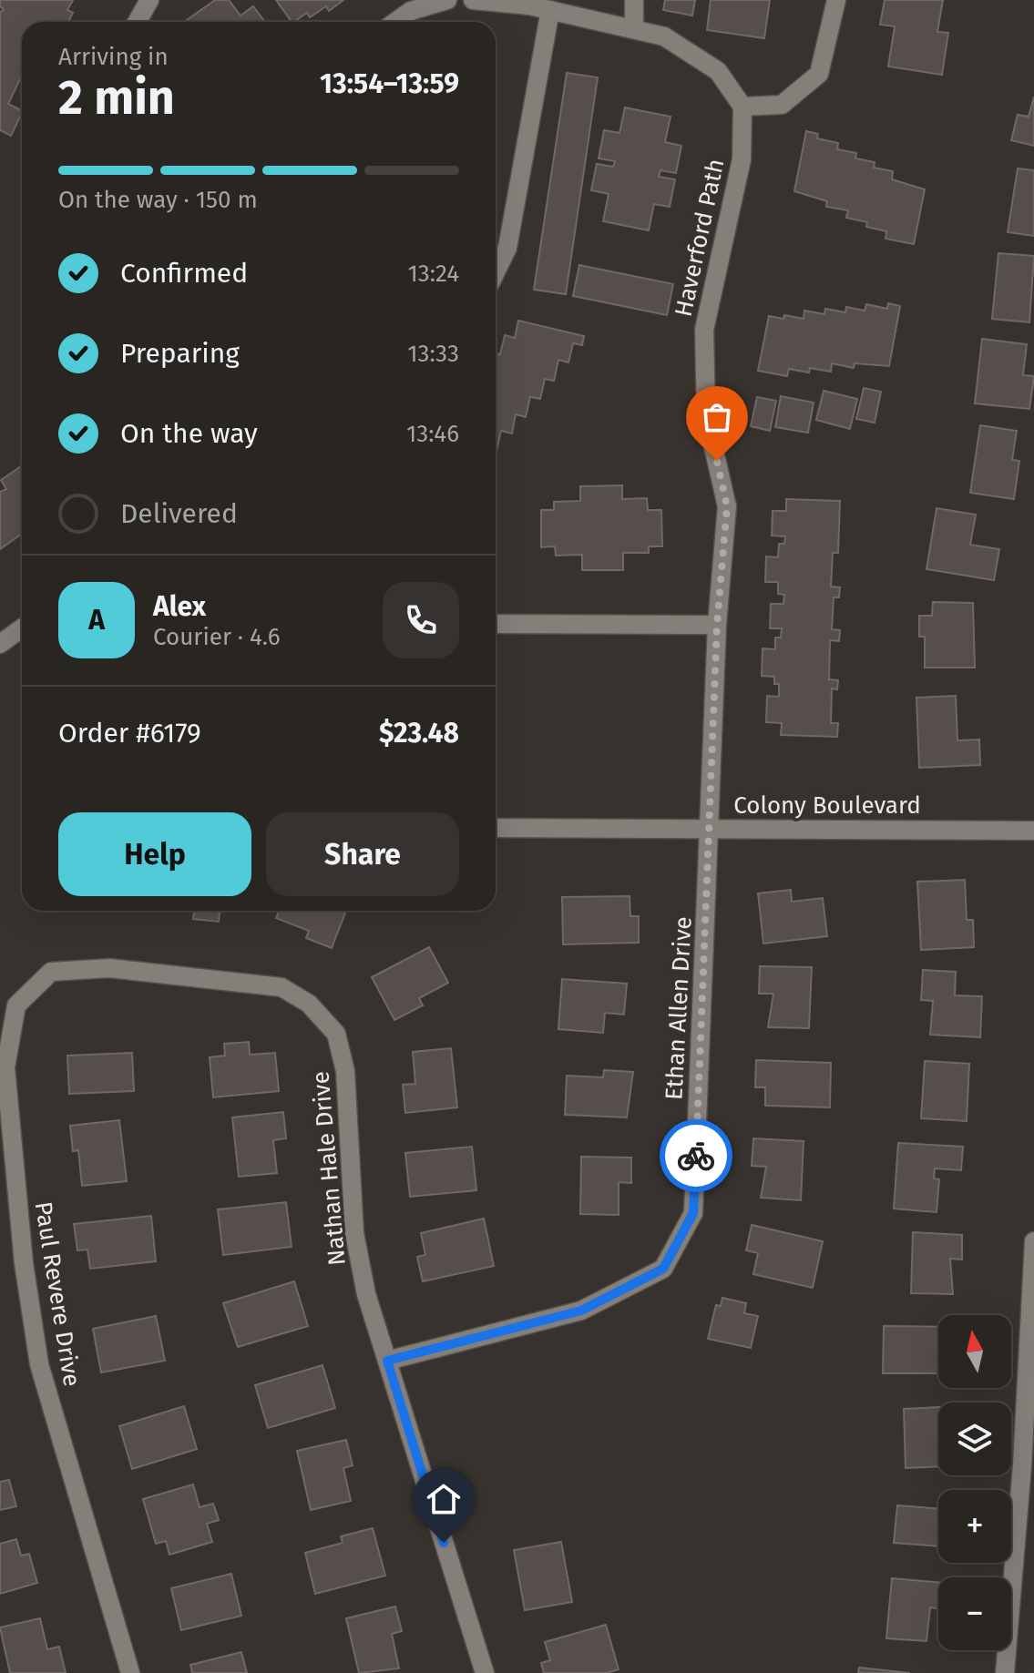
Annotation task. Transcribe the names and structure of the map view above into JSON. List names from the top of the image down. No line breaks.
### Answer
{"streets":{"street":["Haverford Path","Colony Boulevard","Ethan Allen Drive","Nathan Hale Drive","Paul Revere Drive"]},"crossings":[["Haverford Path","Ethan Allen Drive"],["Colony Boulevard","Ethan Allen Drive"],["Ethan Allen Drive","Nathan Hale Drive"],["Nathan Hale Drive","Paul Revere Drive"]],"north":"top","page":{"heading":["2 min","Arriving in","13:54–13:59"],"panel":["Alex","Courier · 4.6","Order #6179","$23.48"],"bar":"On the way · 150 m","list":[["Confirmed","13:24"],["Preparing","13:33"],["On the way","13:46"],"Delivered"],"round":"A","buttons":["Help","Share"],"map_buttons":["+","−"]}}
